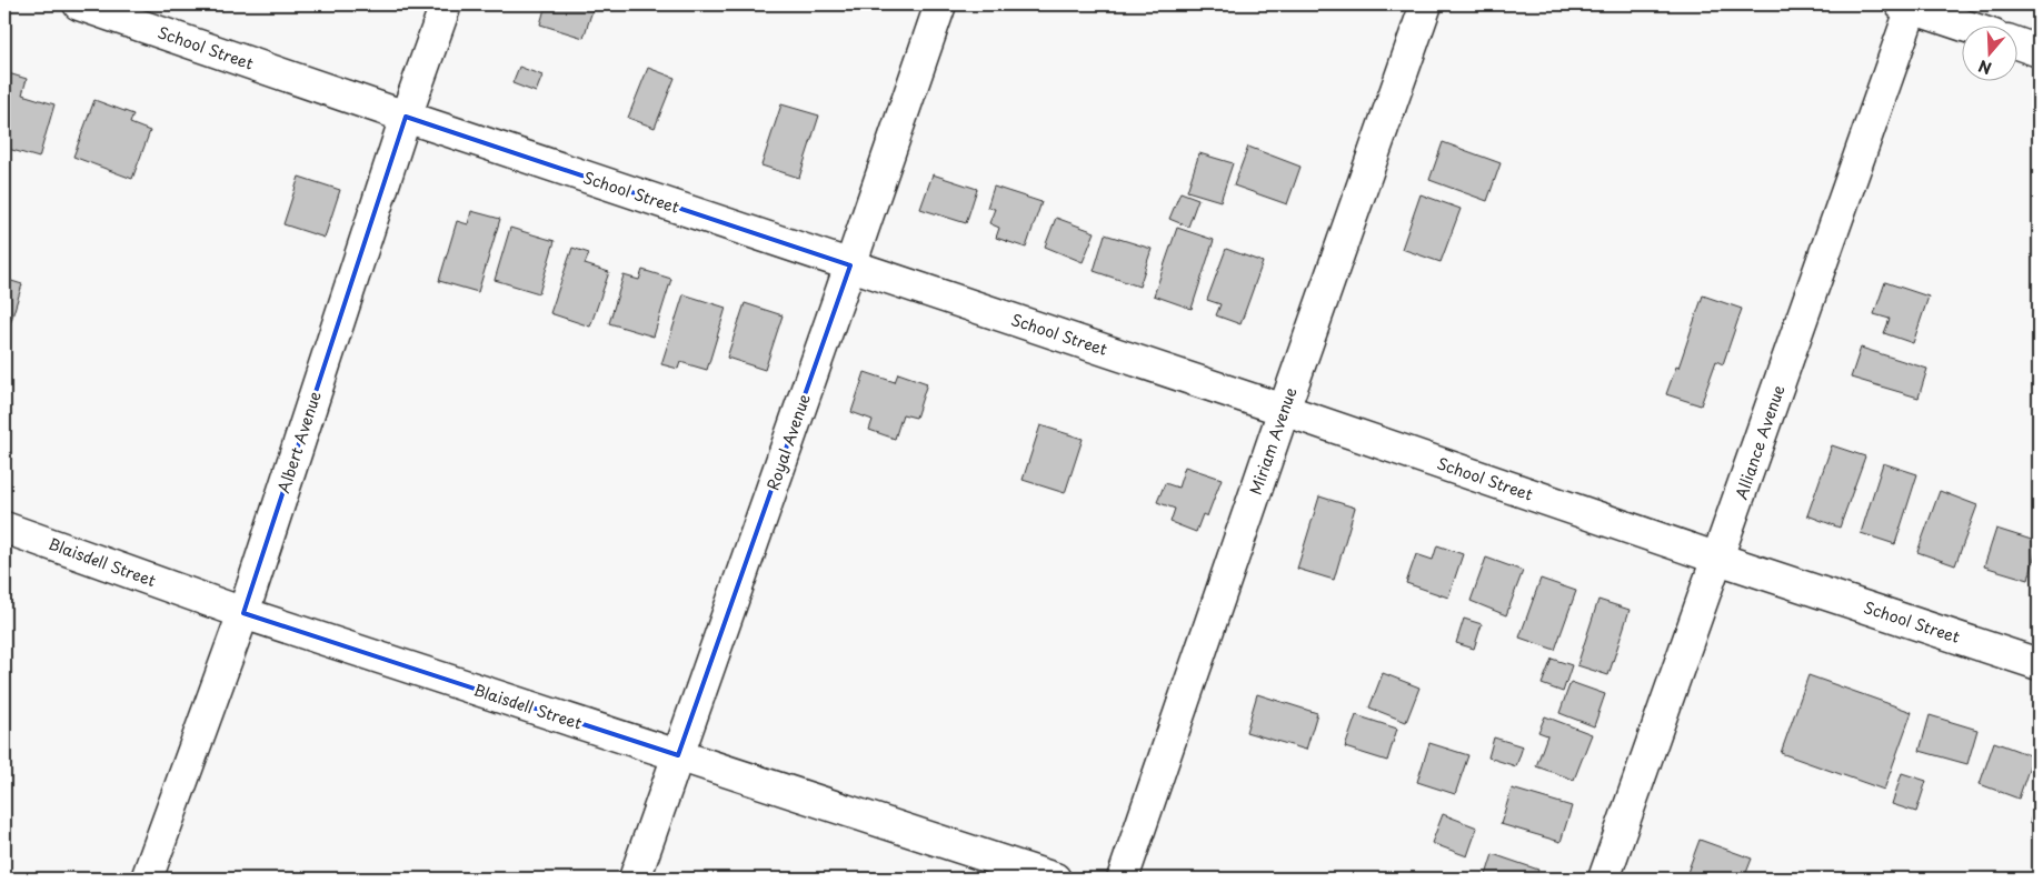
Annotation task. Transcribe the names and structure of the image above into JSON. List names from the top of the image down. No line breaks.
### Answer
{"streets":{"street":["School Street","Miriam Avenue","Albert Avenue","Royal Avenue","Alliance Avenue","Blaisdell Street"]},"crossings":[["School Street","Miriam Avenue"],["School Street","Albert Avenue"],["School Street","Royal Avenue"],["School Street","Alliance Avenue"],["Albert Avenue","Blaisdell Street"],["Royal Avenue","Blaisdell Street"]],"north":"bottom"}
